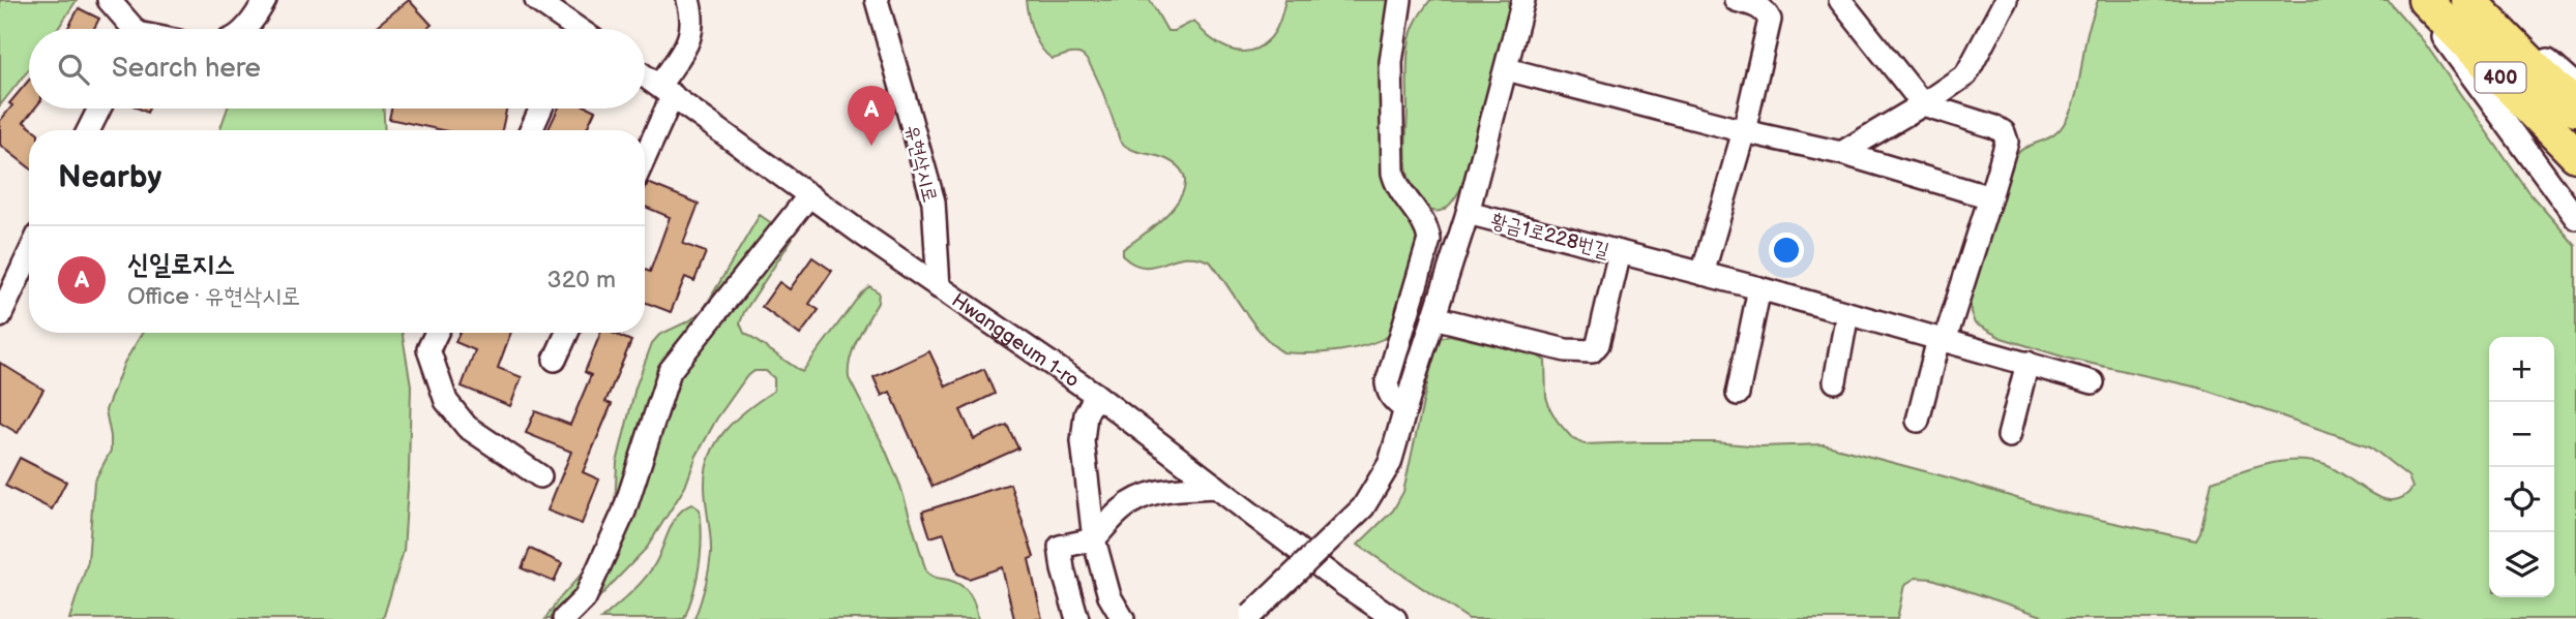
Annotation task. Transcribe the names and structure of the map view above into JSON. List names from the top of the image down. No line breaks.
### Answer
{"streets":{"highway":["400"],"street":["유현삭시로","황금1로228번길","Hwanggeum 1-ro"]},"crossings":[["유현삭시로","Hwanggeum 1-ro"]],"page":{"search":"Search here","pins":"A","heading":"Nearby","list":[{"mark":"A","name":"신일로지스","note":"Office · 유현삭시로","value":"320 m"}],"map_buttons":["+","−"]}}
